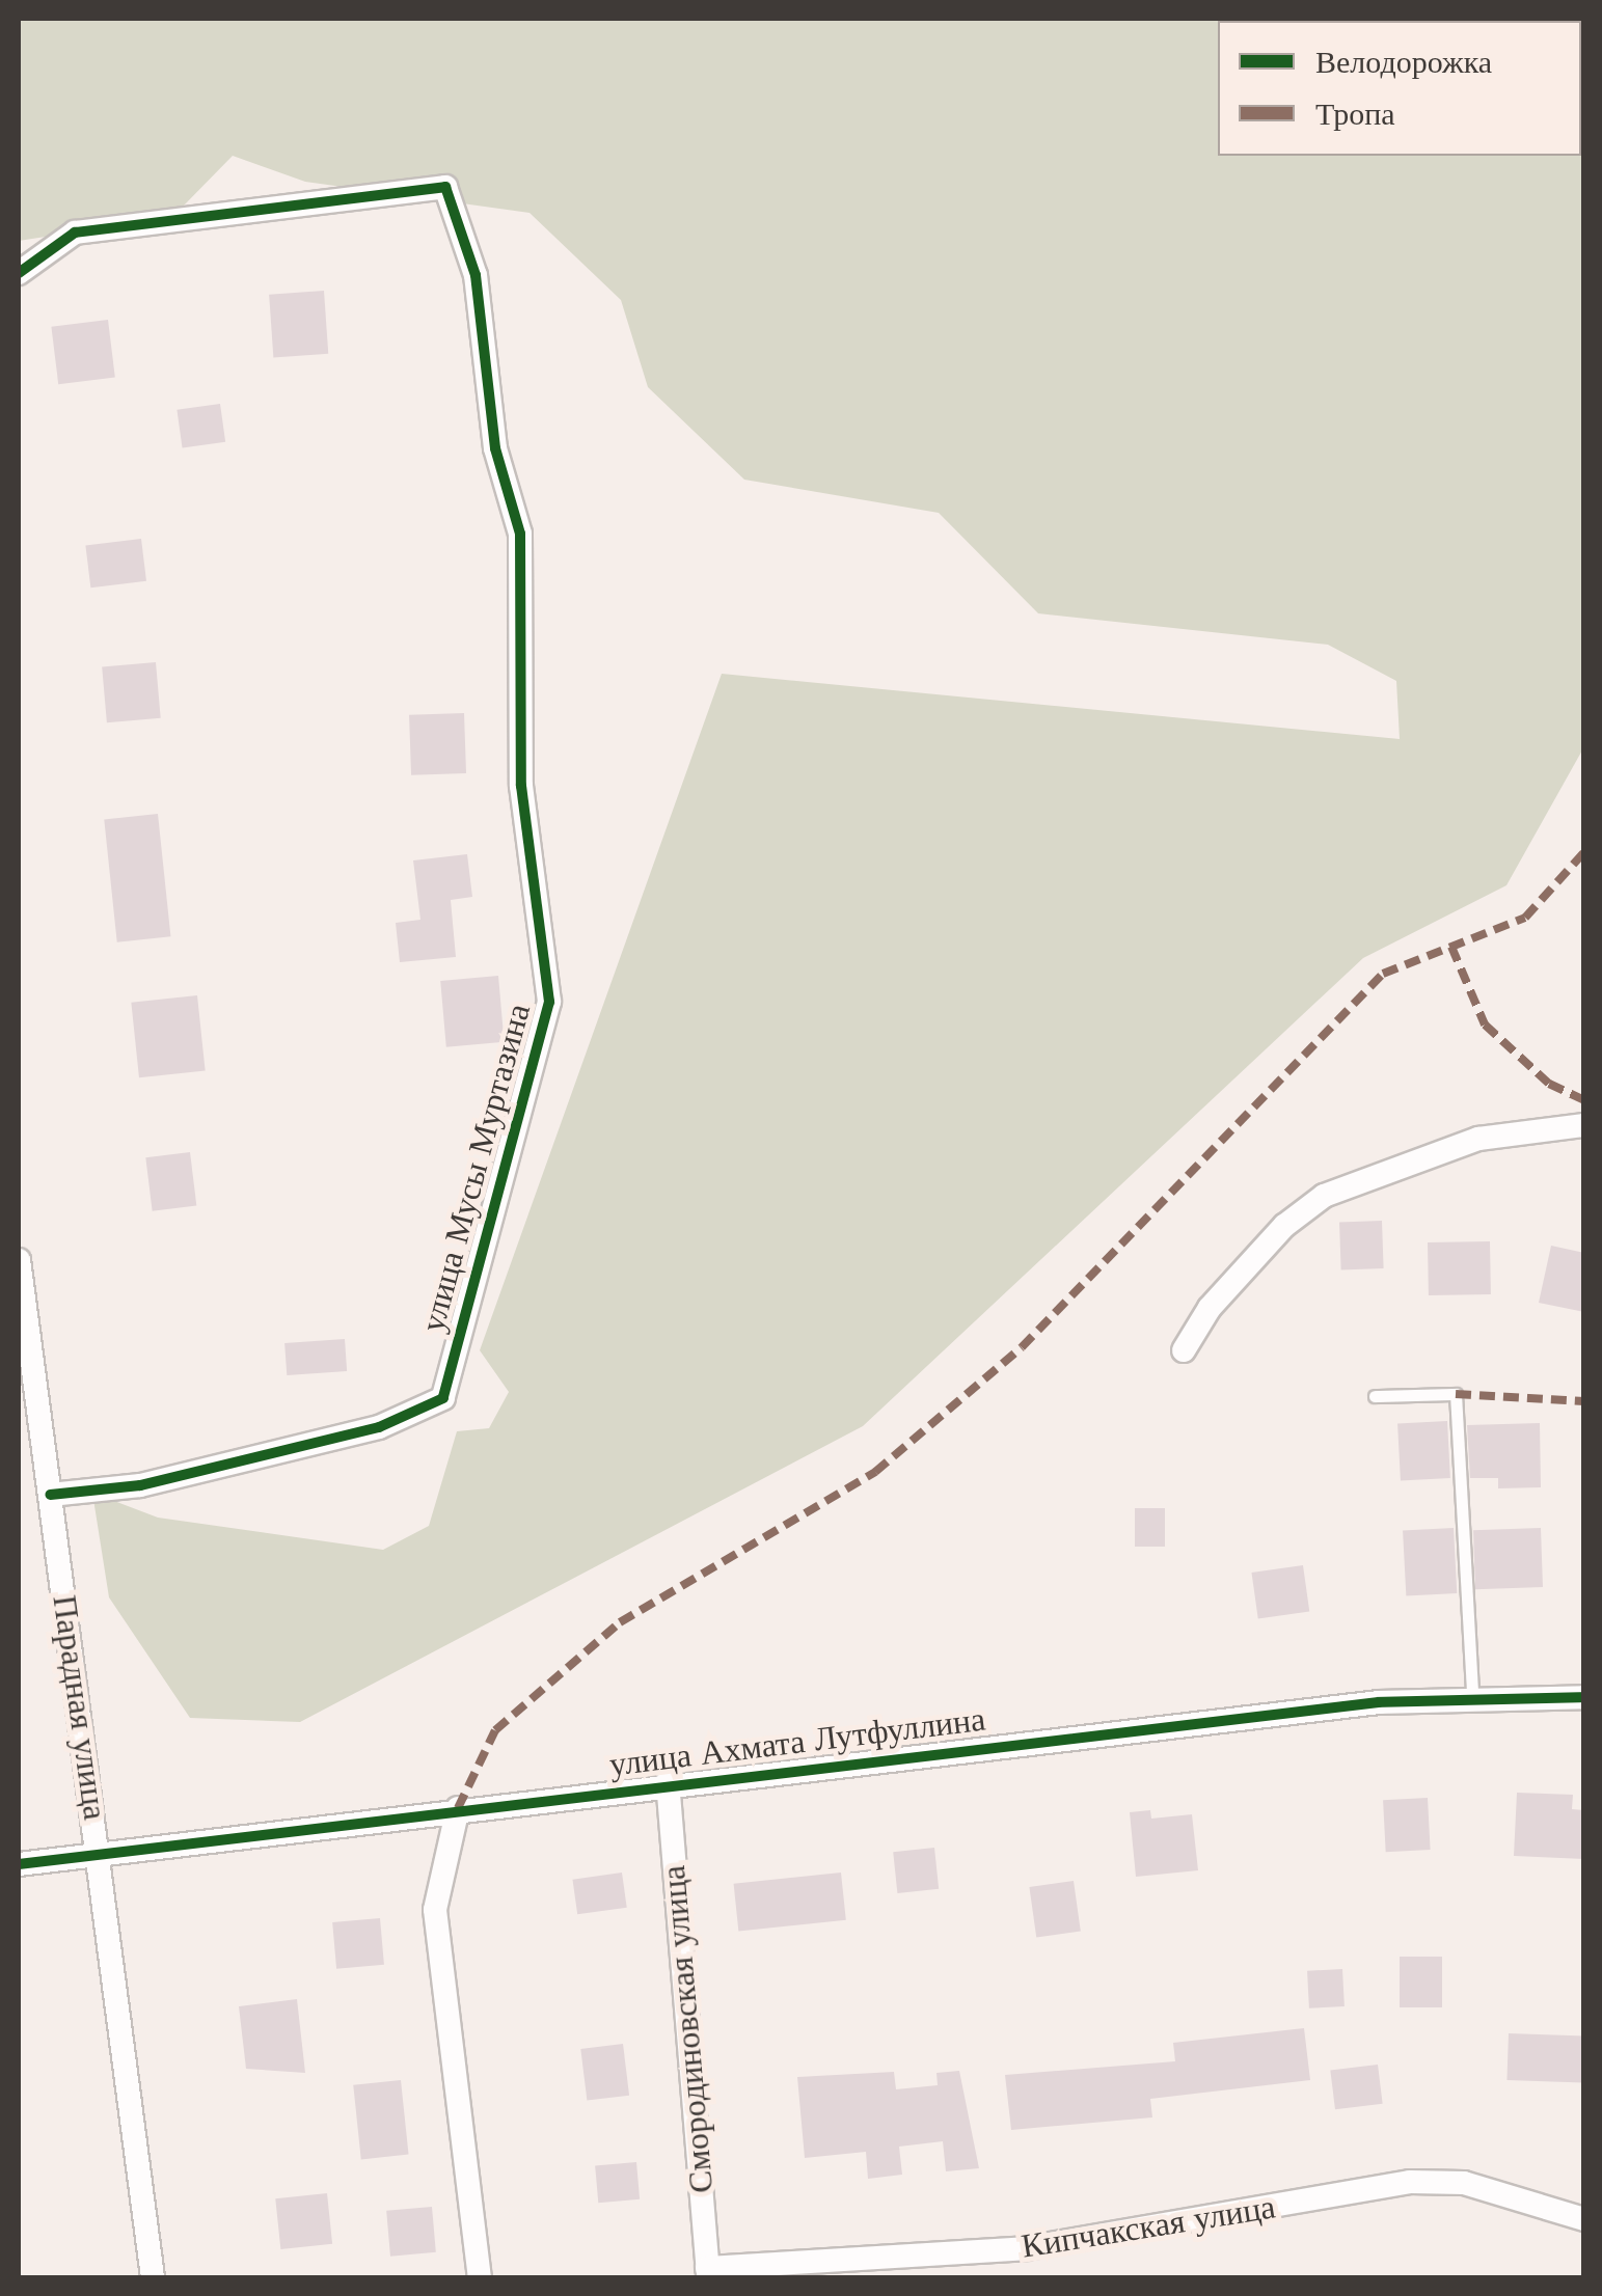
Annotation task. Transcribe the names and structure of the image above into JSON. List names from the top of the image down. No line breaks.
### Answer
{"streets":{"street":["улица Мусы Муртазина","Парадная улица","улица Ахмата Лутфуллина","Смородиновская улица","Кипчакская улица"]},"crossings":[["улица Мусы Муртазина","Парадная улица"],["Парадная улица","улица Ахмата Лутфуллина"],["улица Ахмата Лутфуллина","Смородиновская улица"],["Смородиновская улица","Кипчакская улица"]],"legend":["Велодорожка","Тропа"]}
